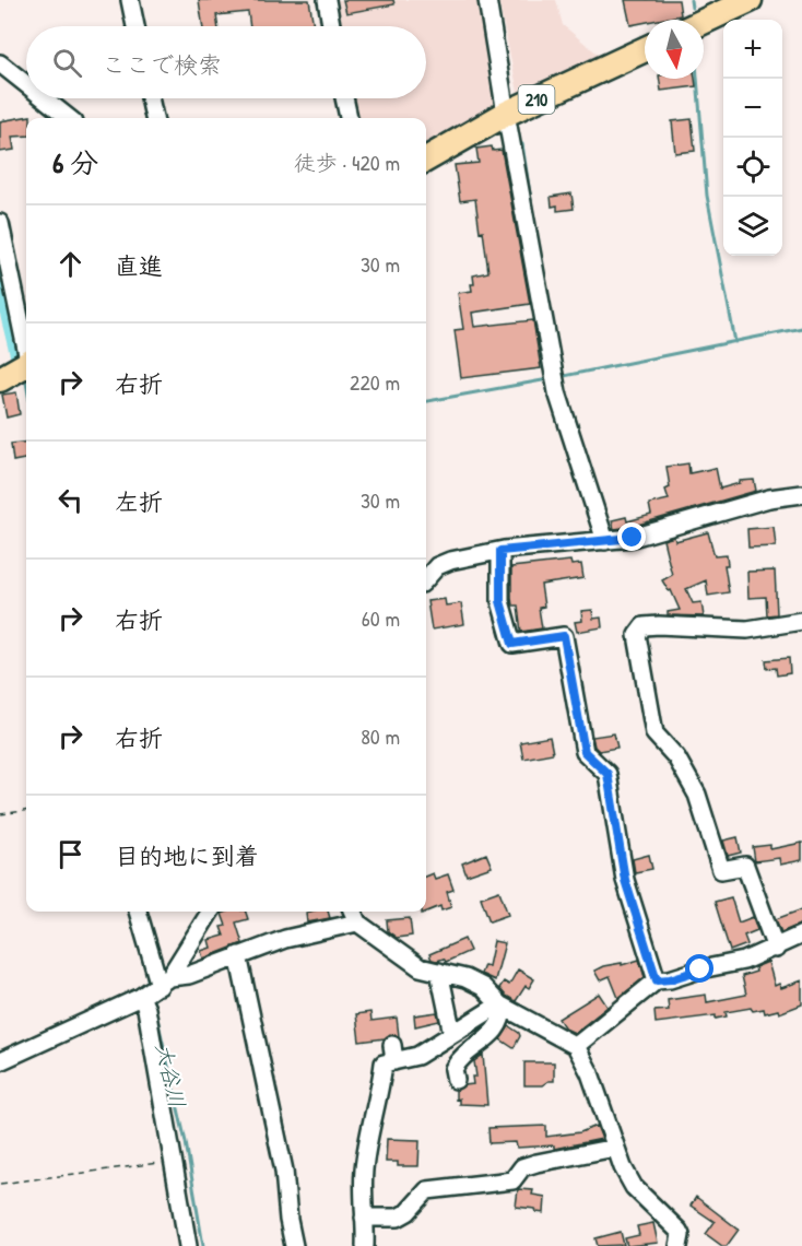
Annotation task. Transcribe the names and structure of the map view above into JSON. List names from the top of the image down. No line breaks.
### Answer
{"streets":{"highway":["210"]},"water":["大谷川"],"north":"bottom","page":{"map_buttons":["+","−"],"search":"ここで検索","heading":["6 分","徒歩 · 420 m"],"list":[["直進","30 m"],["右折","220 m"],["左折","30 m"],["右折","60 m"],["右折","80 m"],"目的地に到着"]}}
